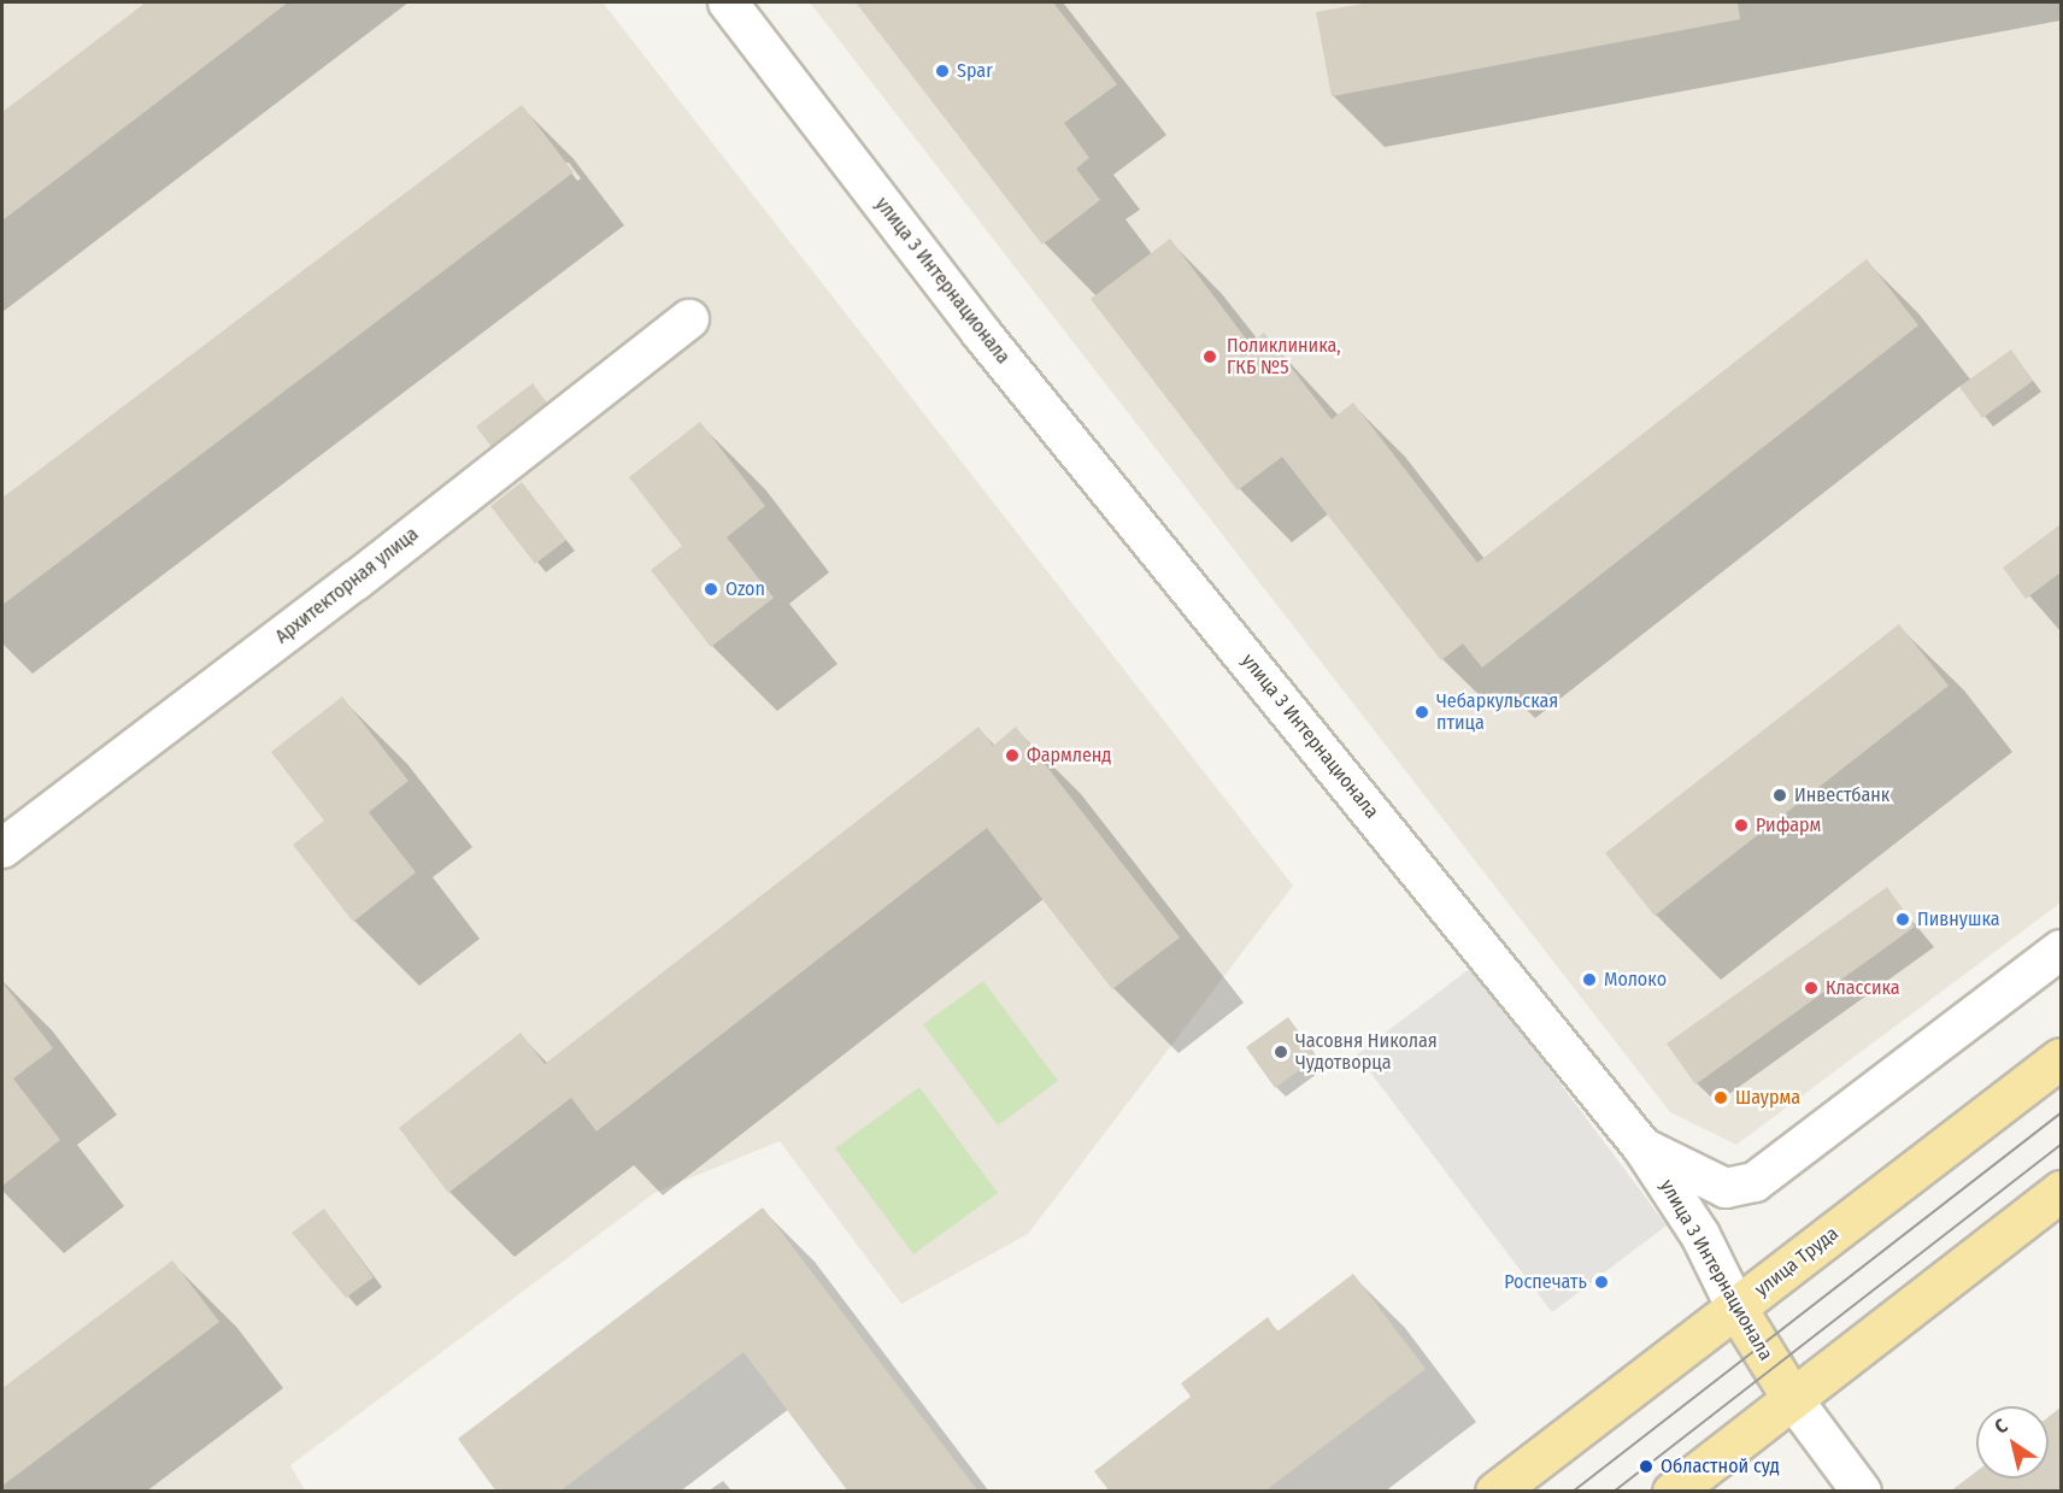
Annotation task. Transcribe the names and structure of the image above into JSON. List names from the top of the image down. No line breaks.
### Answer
{"streets":{"main road":["улица 3 Интернационала","улица Труда"],"street":["Архитекторная улица"]},"crossings":[["улица 3 Интернационала","улица Труда"]],"places":["Spar","Поликлиника, ГКБ №5","Ozon","Чебаркульская птица","Фармленд","Инвестбанк","Рифарм","Пивнушка","Молоко","Классика","Часовня Николая Чудотворца","Шаурма","Роспечать","Областной суд"],"north":"top left"}
